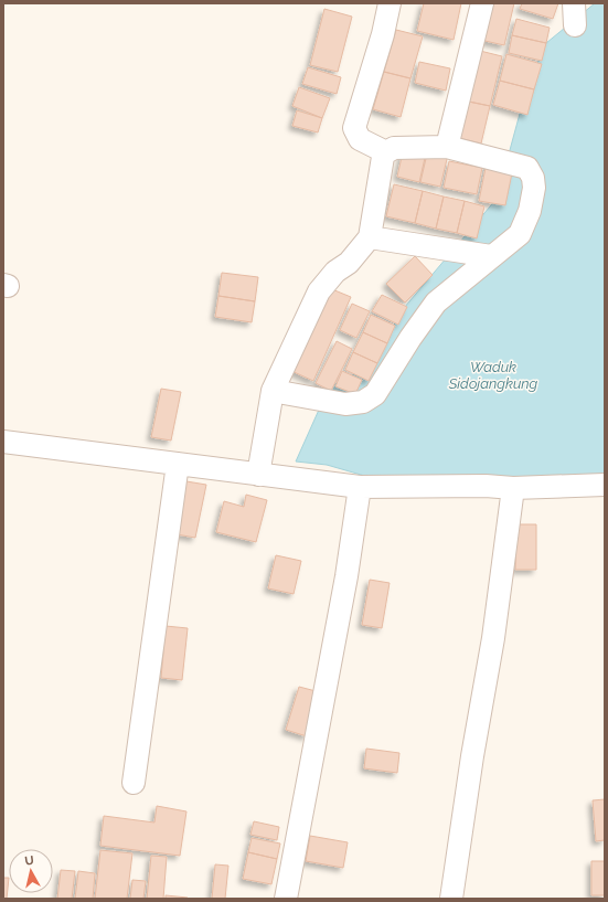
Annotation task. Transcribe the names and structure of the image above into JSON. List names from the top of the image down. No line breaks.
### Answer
{"water":["Waduk Sidojangkung"],"north":"top"}
